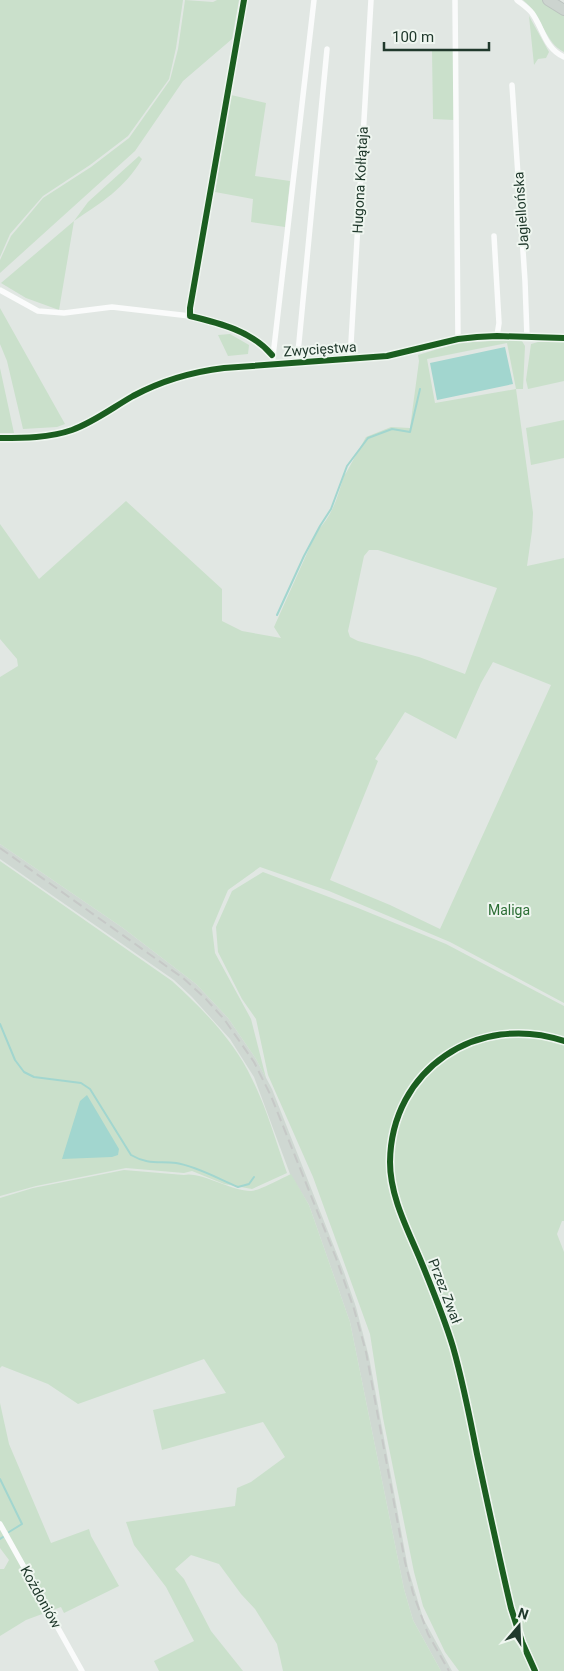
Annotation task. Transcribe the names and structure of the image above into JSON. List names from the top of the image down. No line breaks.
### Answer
{"streets":{"street":["Hugona Kołłątaja","Jagiellońska","Zwycięstwa","Przez Zwał","Kożdoniów"]},"crossings":[["Hugona Kołłątaja","Zwycięstwa"],["Jagiellońska","Zwycięstwa"]],"parks":["Maliga"],"scale_bar":"100 m","north":"top"}
